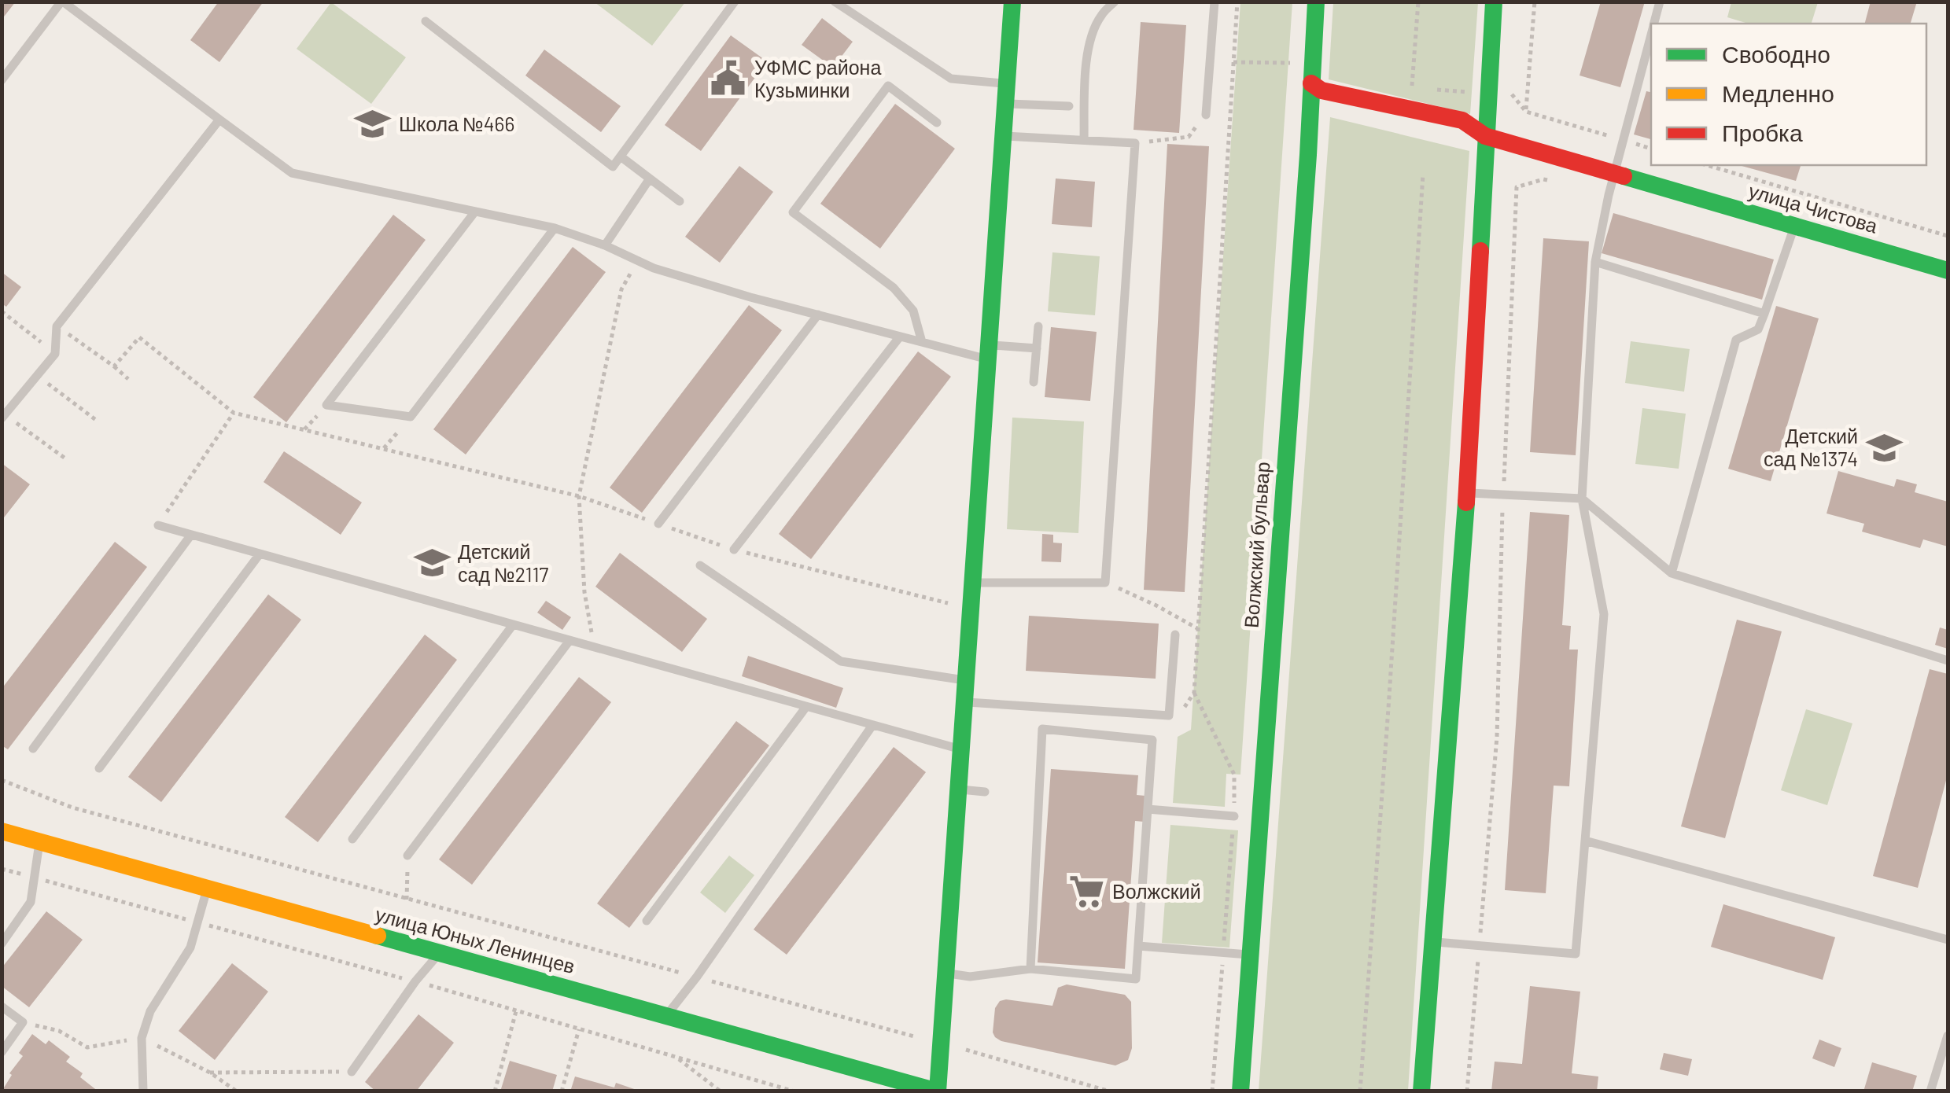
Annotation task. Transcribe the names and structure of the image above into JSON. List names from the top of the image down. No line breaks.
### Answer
{"streets":{"main road":["улица Чистова","Волжский бульвар","улица Юных Ленинцев"]},"places":{"public building":["УФМС района Кузьминки"],"school or university":["Школа №466","Детский сад №1374","Детский сад №2117"],"supermarket":["Волжский"]},"legend":["Свободно","Медленно","Пробка"]}
